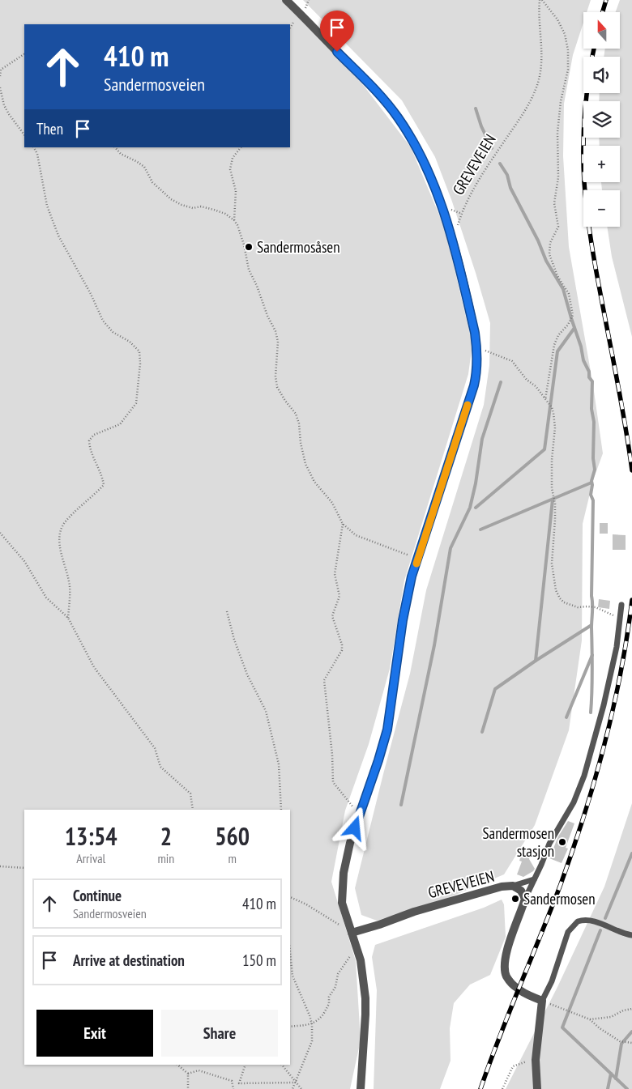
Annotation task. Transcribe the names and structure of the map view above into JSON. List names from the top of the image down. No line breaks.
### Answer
{"streets":{"street":["GREVEVEIEN"]},"places":["Sandermosåsen","Sandermosen stasjon","Sandermosen"],"north":"top","page":{"map_buttons":["+","−"],"turn":["410 m","Sandermosveien"],"then":"Then","eta":["13:54","Arrival","2","min","560","m"],"list":[{"name":"Continue","note":"Sandermosveien","value":"410 m"},{"name":"Arrive at destination","value":"150 m"}],"buttons":["Exit","Share"]}}
